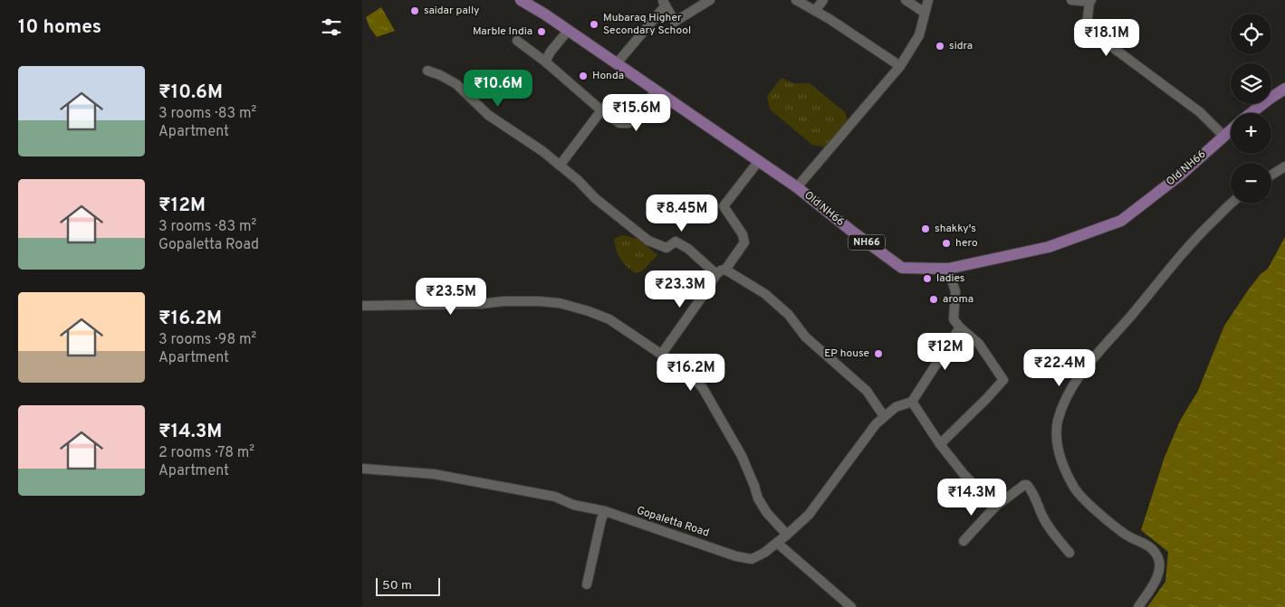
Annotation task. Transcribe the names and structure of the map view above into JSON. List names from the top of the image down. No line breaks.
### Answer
{"streets":{"main road":["Old NH66","NH66"],"street":["Gopaletta Road"]},"places":["saidar pally","Mubaraq Higher Secondary School","Marble India","sidra","Honda","shakky's","hero","ladies","aroma","EP house"],"scale_bar":"50 m","page":{"heading":"10 homes","map_buttons":["+","−"],"price":["₹18.1M","₹10.6M","₹15.6M","₹8.45M","₹23.3M","₹23.5M","₹12M","₹22.4M","₹16.2M","₹14.3M"],"list":[{"name":"₹10.6M","note":"3 rooms · 83 m² · Apartment"},{"name":"₹12M","note":"3 rooms · 83 m² · Gopaletta Road"},{"name":"₹16.2M","note":"3 rooms · 98 m² · Apartment"},{"name":"₹14.3M","note":"2 rooms · 78 m² · Apartment"}],"scale":"50 m"}}
